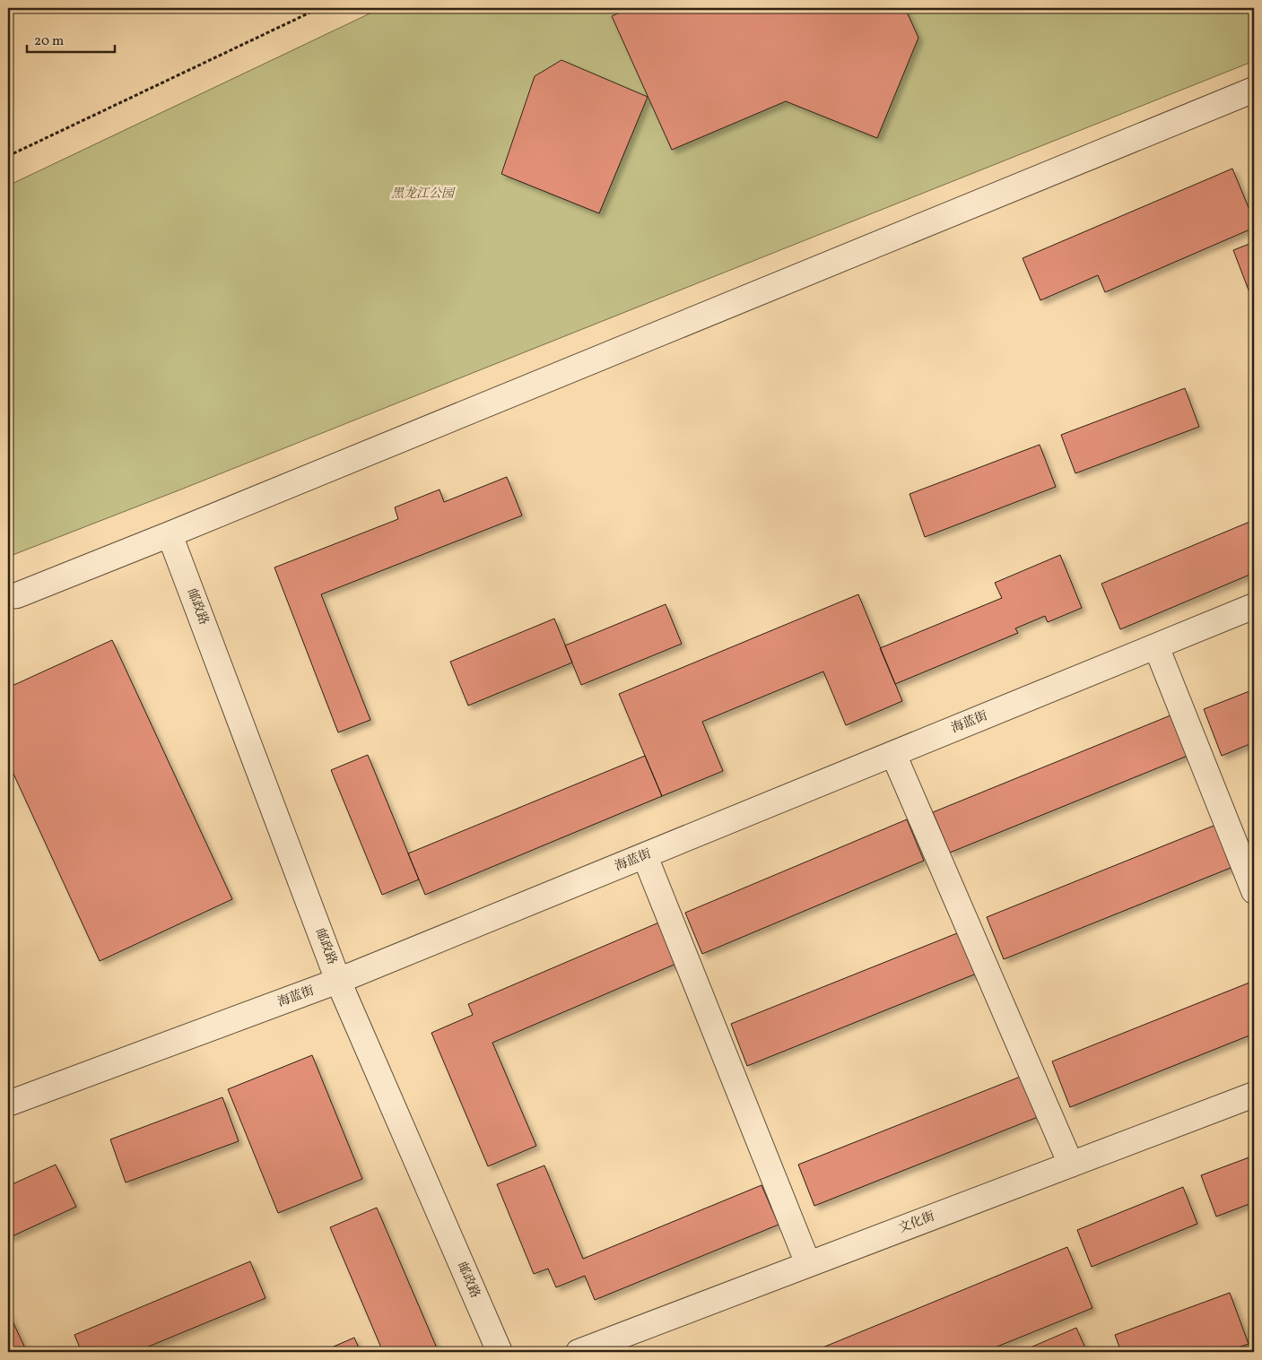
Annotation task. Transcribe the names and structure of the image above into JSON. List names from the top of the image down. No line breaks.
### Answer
{"streets":{"street":["邮政路","海蓝街","文化街"]},"crossings":[["邮政路","海蓝街"]],"parks":["黑龙江公园"],"scale_bar":"20 m"}
